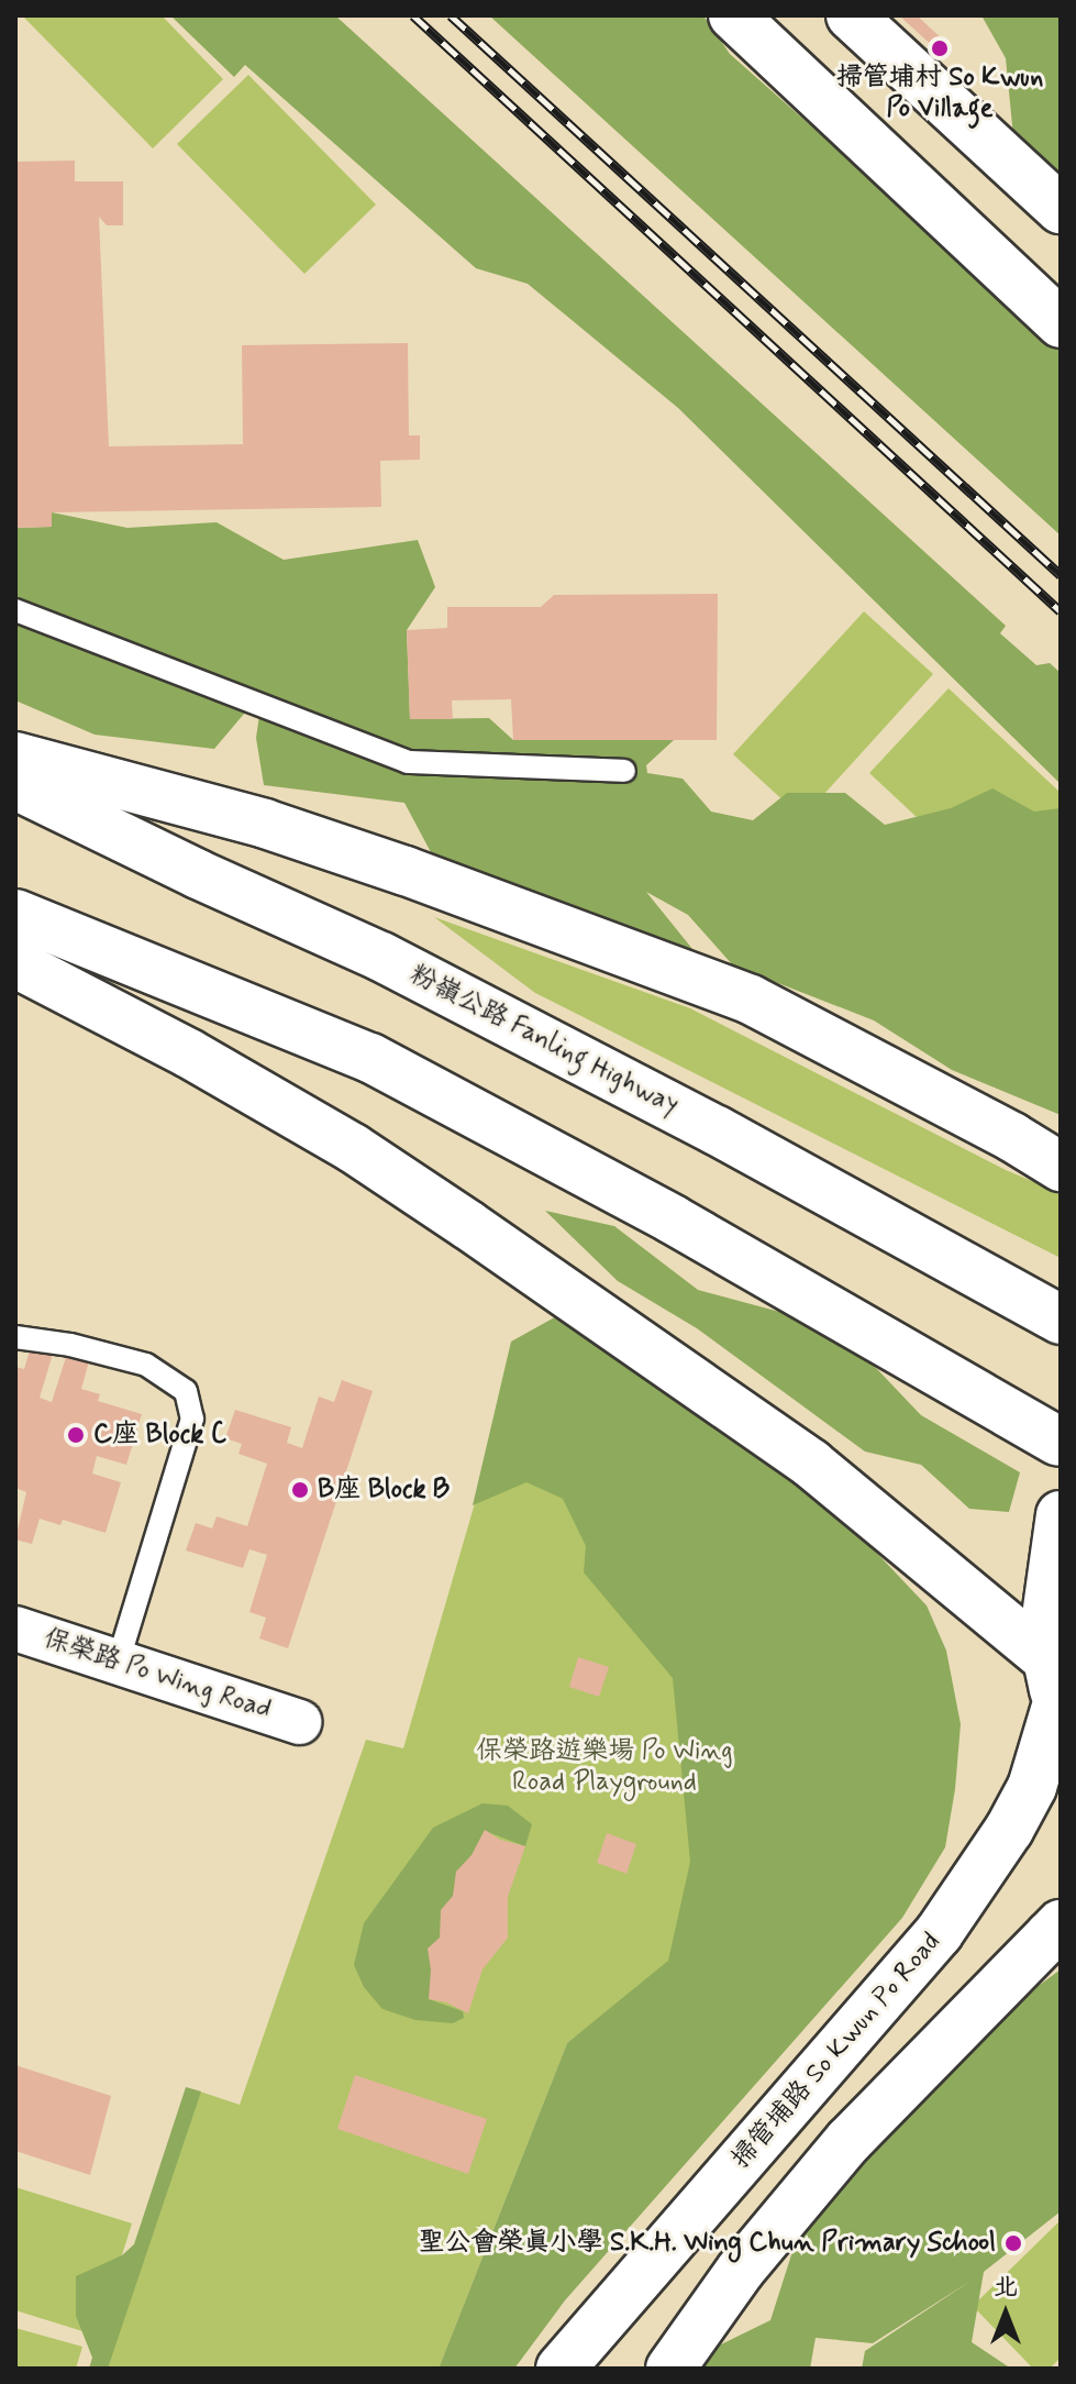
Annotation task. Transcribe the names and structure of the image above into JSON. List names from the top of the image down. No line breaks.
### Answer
{"streets":{"main road":["粉嶺公路 Fanling Highway","掃管埔路 So Kwun Po Road"],"street":["保榮路 Po Wing Road"]},"parks":["保榮路遊樂場 Po Wing Road Playground"],"places":["掃管埔村 So Kwun Po Village","C座 Block C","B座 Block B","聖公會榮真小學 S.K.H. Wing Chun Primary School"],"north":"top"}
